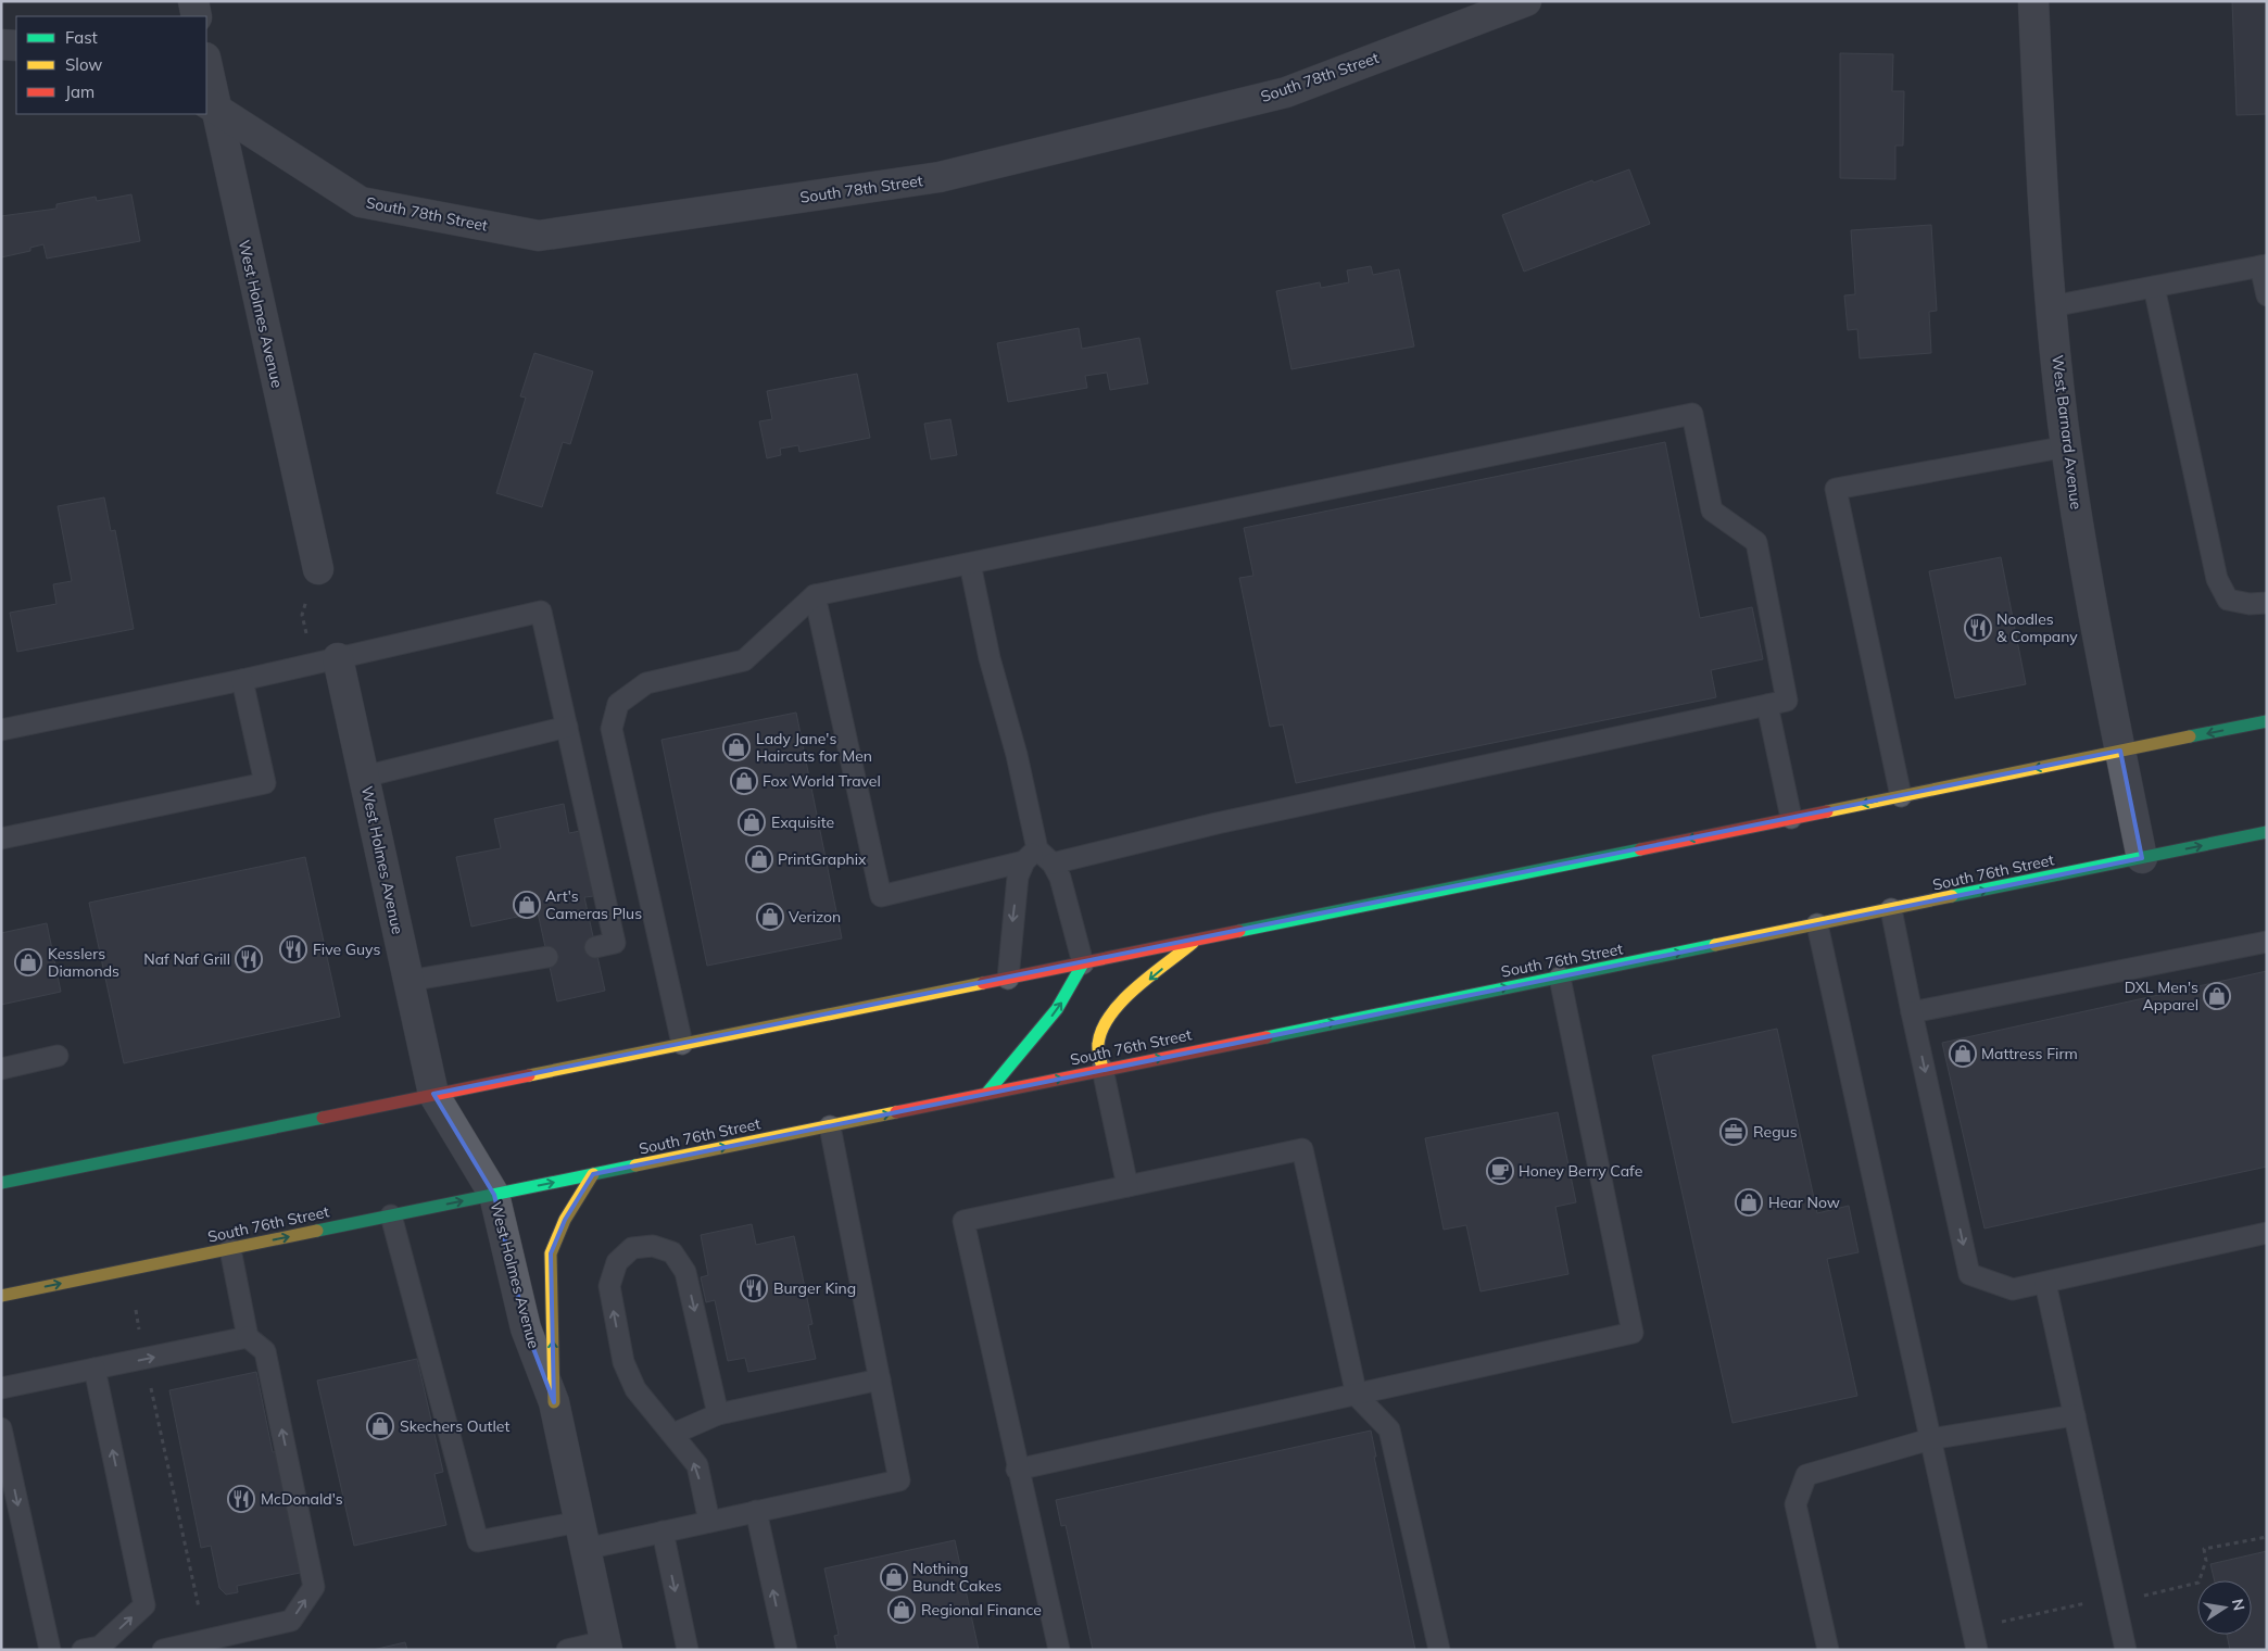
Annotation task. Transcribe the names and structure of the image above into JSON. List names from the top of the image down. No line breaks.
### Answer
{"streets":{"main road":["South 76th Street"],"street":["South 78th Street","West Holmes Avenue","West Barnard Avenue"]},"crossings":[["South 78th Street","West Holmes Avenue"],["West Holmes Avenue","South 76th Street"],["West Barnard Avenue","South 76th Street"]],"places":{"restaurant":["Noodles & Company","Five Guys","Naf Naf Grill","Burger King","McDonald's"],"shop":["Lady Jane's Haircuts for Men","Fox World Travel","Exquisite","PrintGraphix","Art's Cameras Plus","Verizon","Kesslers Diamonds","DXL Men's Apparel","Mattress Firm","Hear Now","Skechers Outlet","Nothing Bundt Cakes","Regional Finance"],"office":["Regus"],"cafe":["Honey Berry Cafe"]},"legend":["Fast","Slow","Jam"],"north":"right"}
